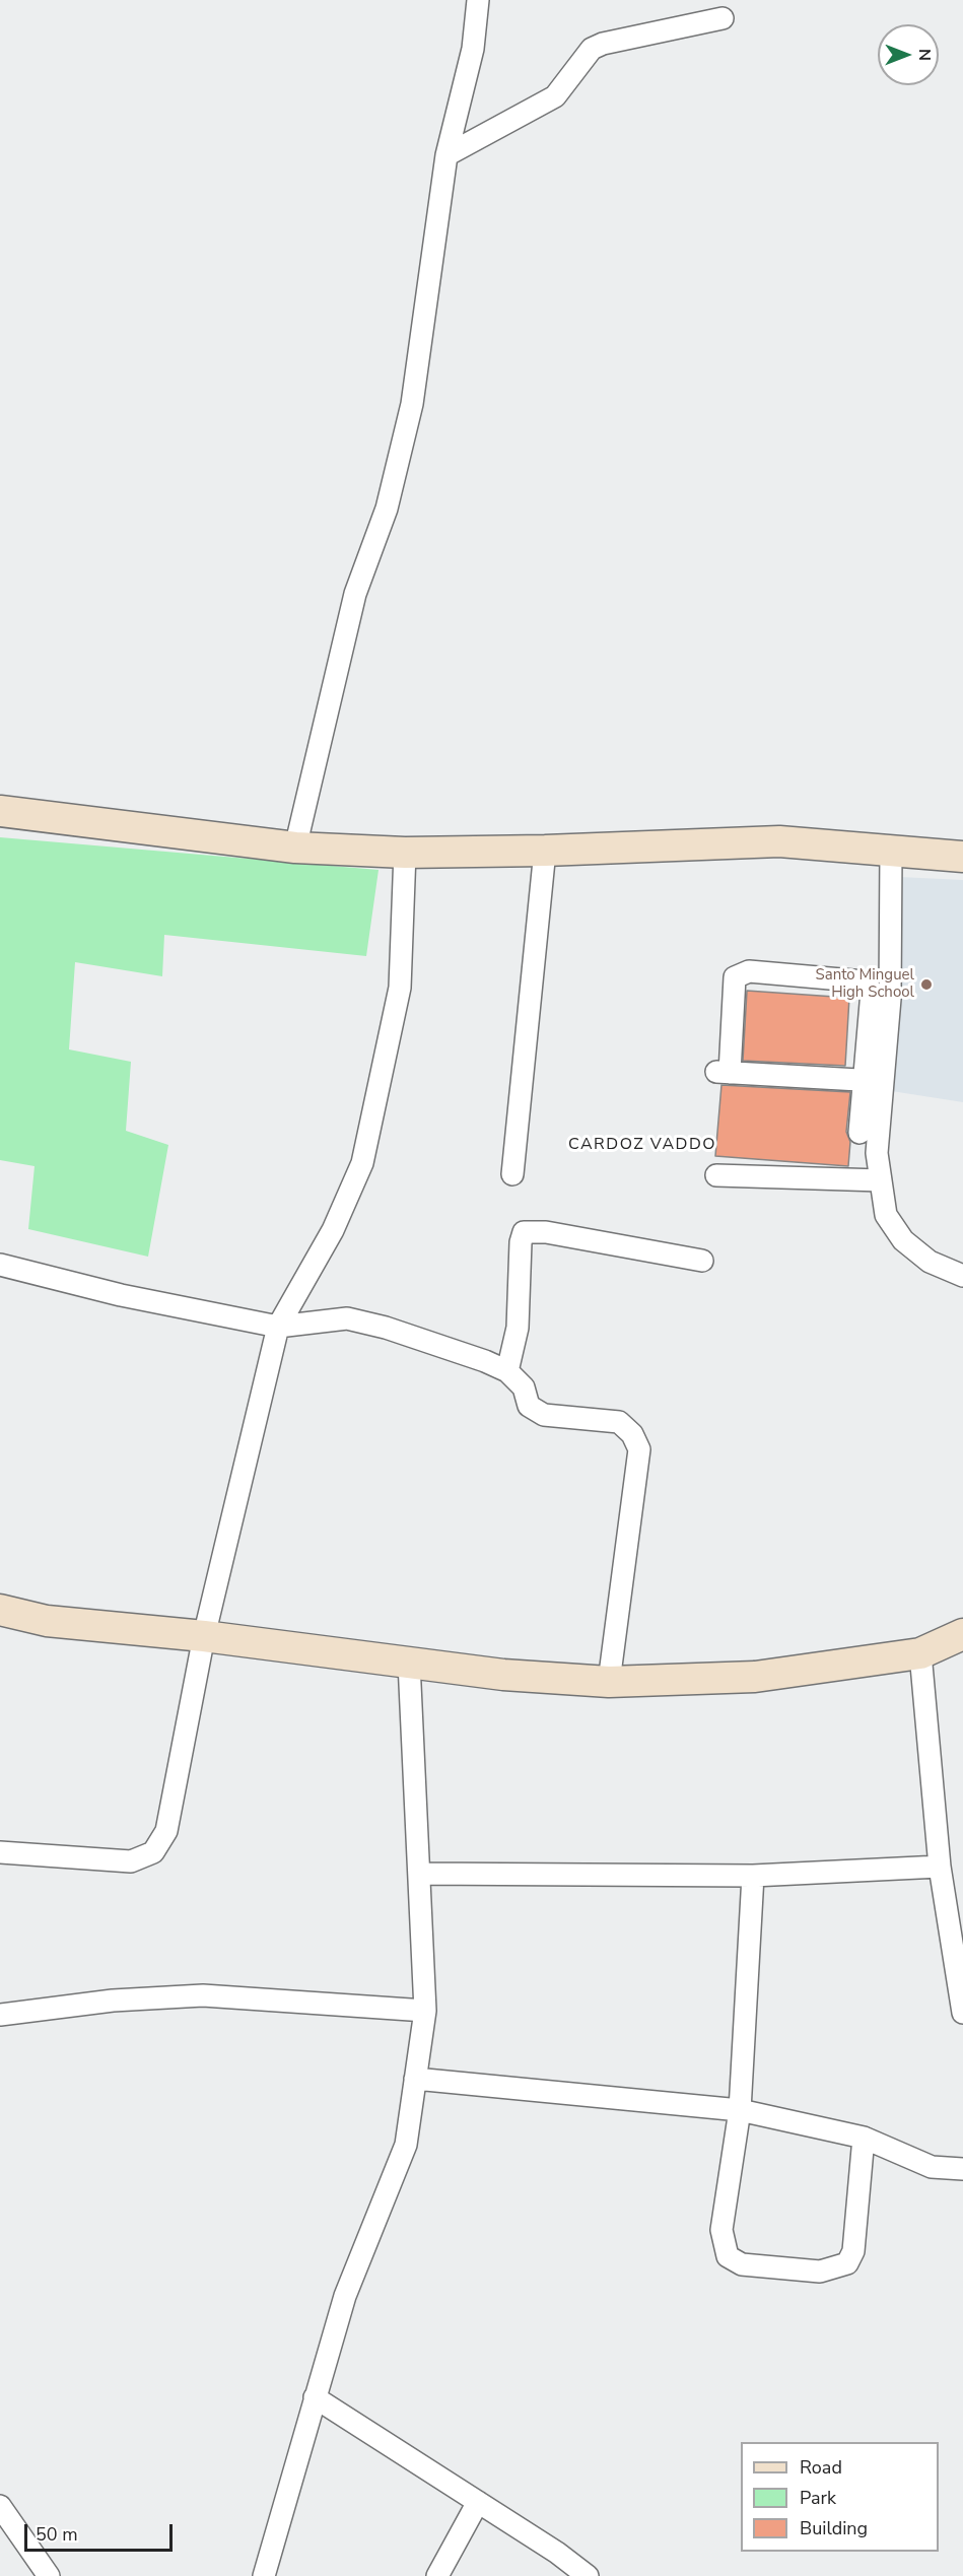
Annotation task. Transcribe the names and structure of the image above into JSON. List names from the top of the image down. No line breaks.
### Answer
{"districts":["CARDOZ VADDO"],"places":["Santo Minguel High School"],"legend":["Road","Park","Building"],"scale_bar":"50 m","north":"right"}
